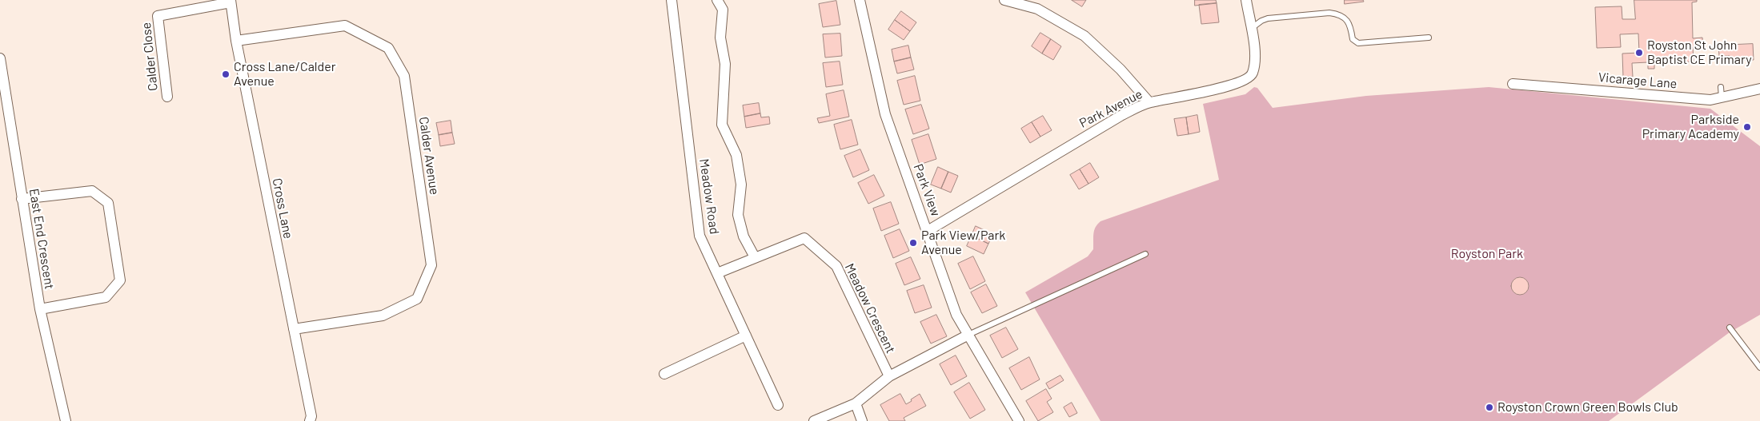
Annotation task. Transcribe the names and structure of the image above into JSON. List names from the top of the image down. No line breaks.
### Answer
{"streets":{"street":["Calder Close","Vicarage Lane","Park Avenue","Calder Avenue","Park View","Meadow Road","Cross Lane","East End Crescent","Meadow Crescent"]},"crossings":[["Calder Close","Cross Lane"],["Park Avenue","Park View"],["Calder Avenue","Cross Lane"],["Meadow Road","Meadow Crescent"]],"parks":["Royston Park"],"places":["Royston St John Baptist CE Primary","Cross Lane/Calder Avenue","Parkside Primary Academy","Park View/Park Avenue","Royston Crown Green Bowls Club"]}
